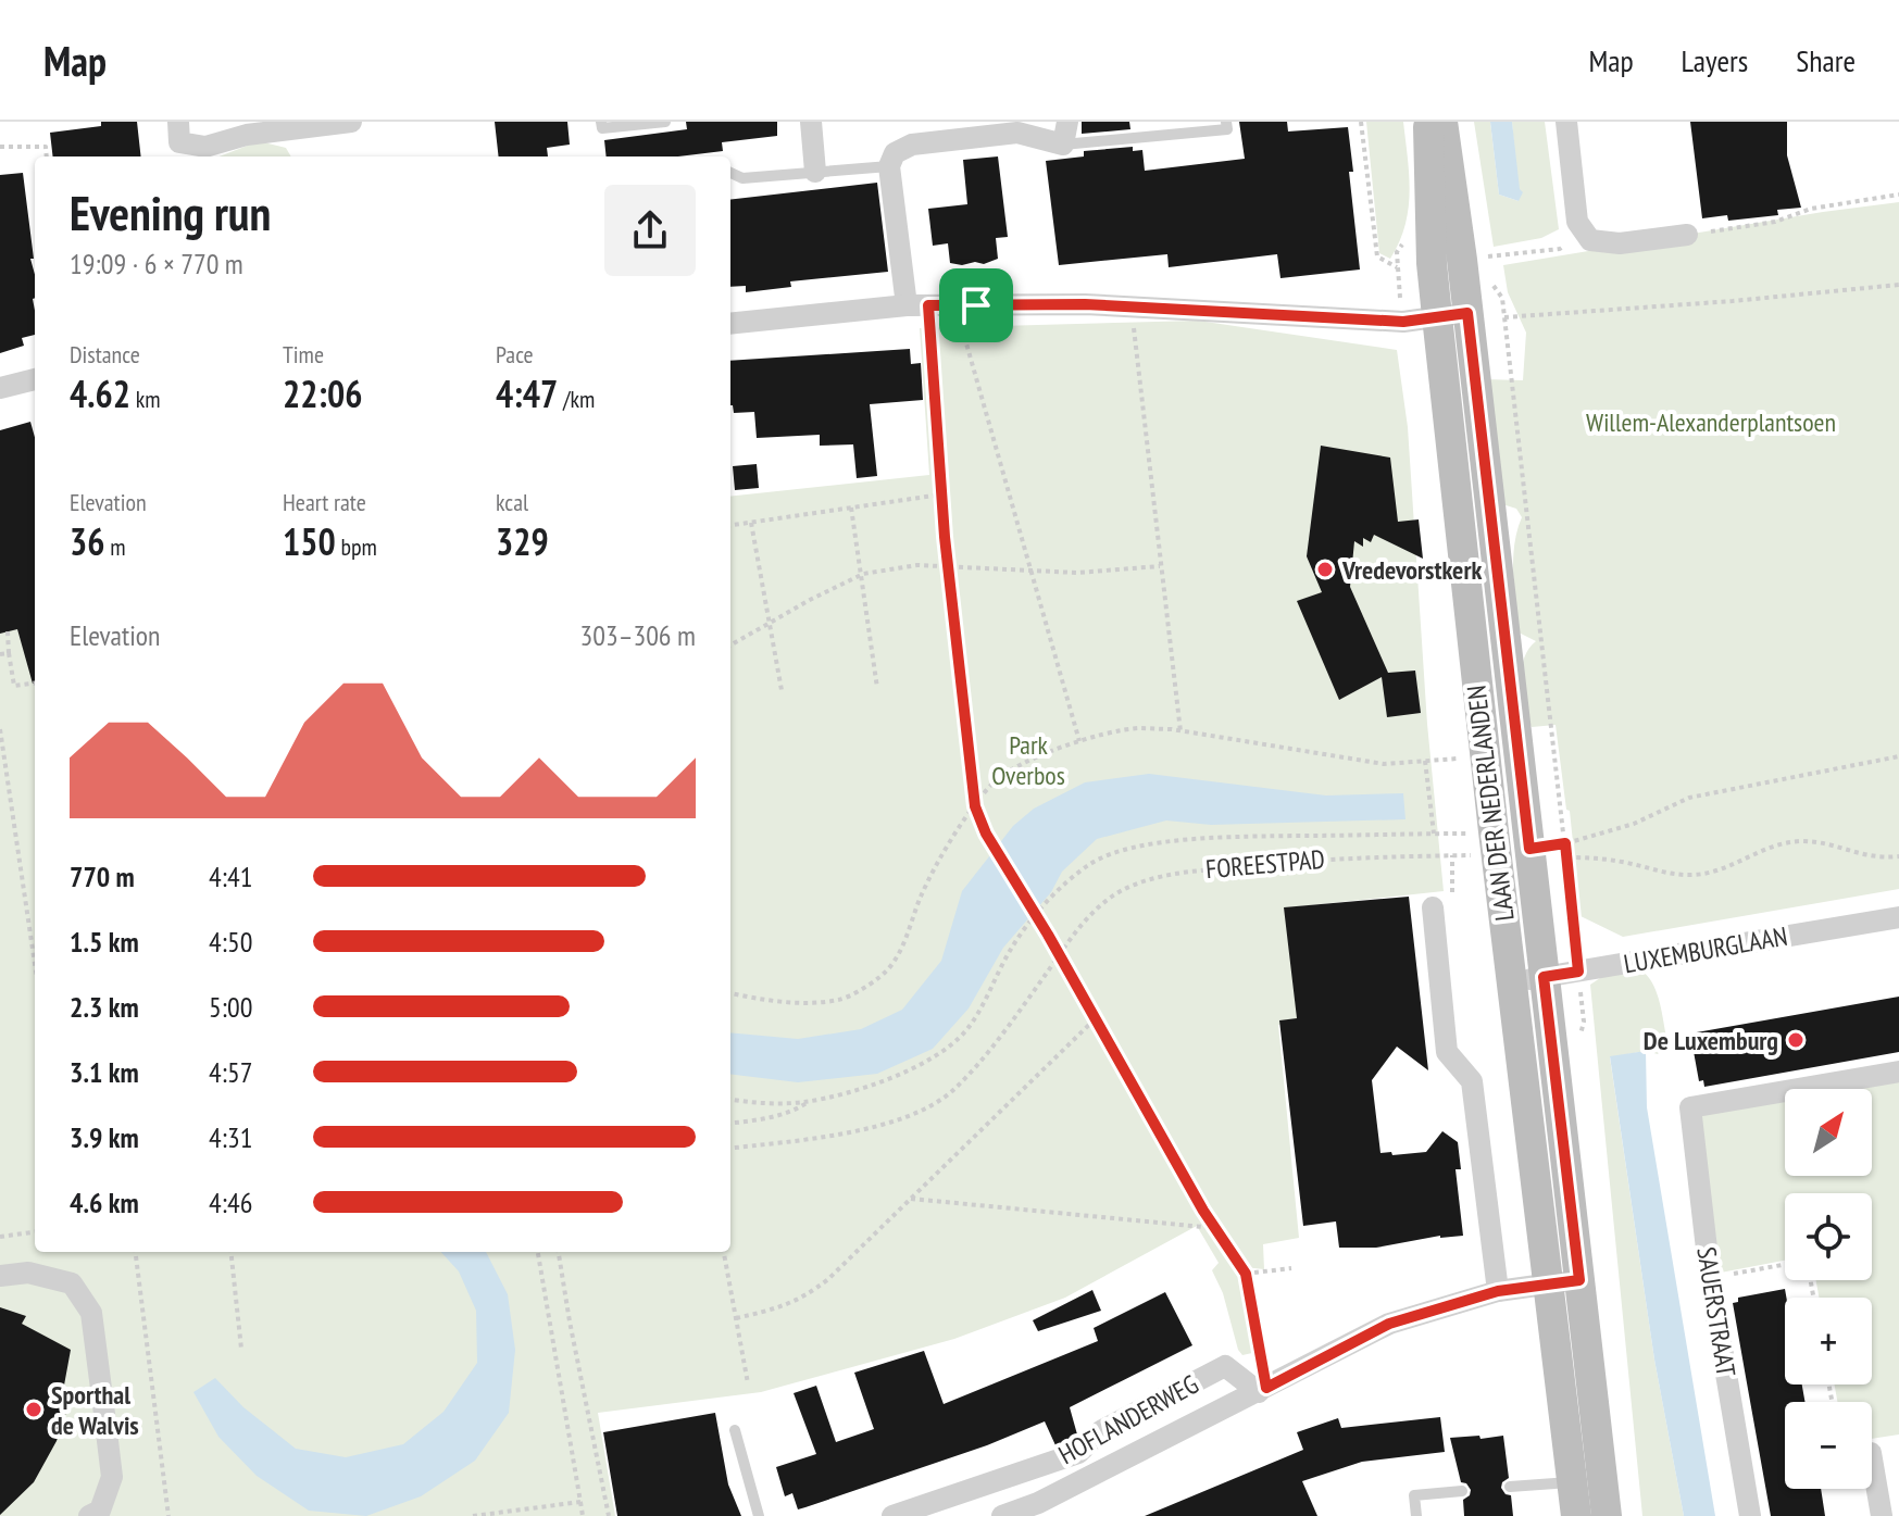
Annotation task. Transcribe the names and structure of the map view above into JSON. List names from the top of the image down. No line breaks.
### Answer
{"streets":{"main road":["LAAN DER NEDERLANDEN"],"street":["LUXEMBURGLAAN","SAUERSTRAAT","HOFLANDERWEG"],"path":["FOREESTPAD"]},"crossings":[["LAAN DER NEDERLANDEN","FOREESTPAD"],["LAAN DER NEDERLANDEN","LUXEMBURGLAAN"],["LAAN DER NEDERLANDEN","HOFLANDERWEG"]],"parks":["Willem-Alexanderplantsoen","Park Overbos"],"places":["Vredevorstkerk","De Luxemburg","Sporthal de Walvis"],"north":"top right","page":{"header":"Map","nav":["Map","Layers","Share"],"heading":["Evening run","19:09 · 6 × 770 m"],"stats":[["Distance","4.62 km"],["Time","22:06"],["Pace","4:47 /km"],["Elevation","36 m"],["Heart rate","150 bpm"],["kcal","329"]],"chart":["Elevation","303–306 m"],"list":[{"name":"770 m","note":"4:41"},{"name":"1.5 km","note":"4:50"},{"name":"2.3 km","note":"5:00"},{"name":"3.1 km","note":"4:57"},{"name":"3.9 km","note":"4:31"},{"name":"4.6 km","note":"4:46"}],"map_buttons":["+","−"]}}
